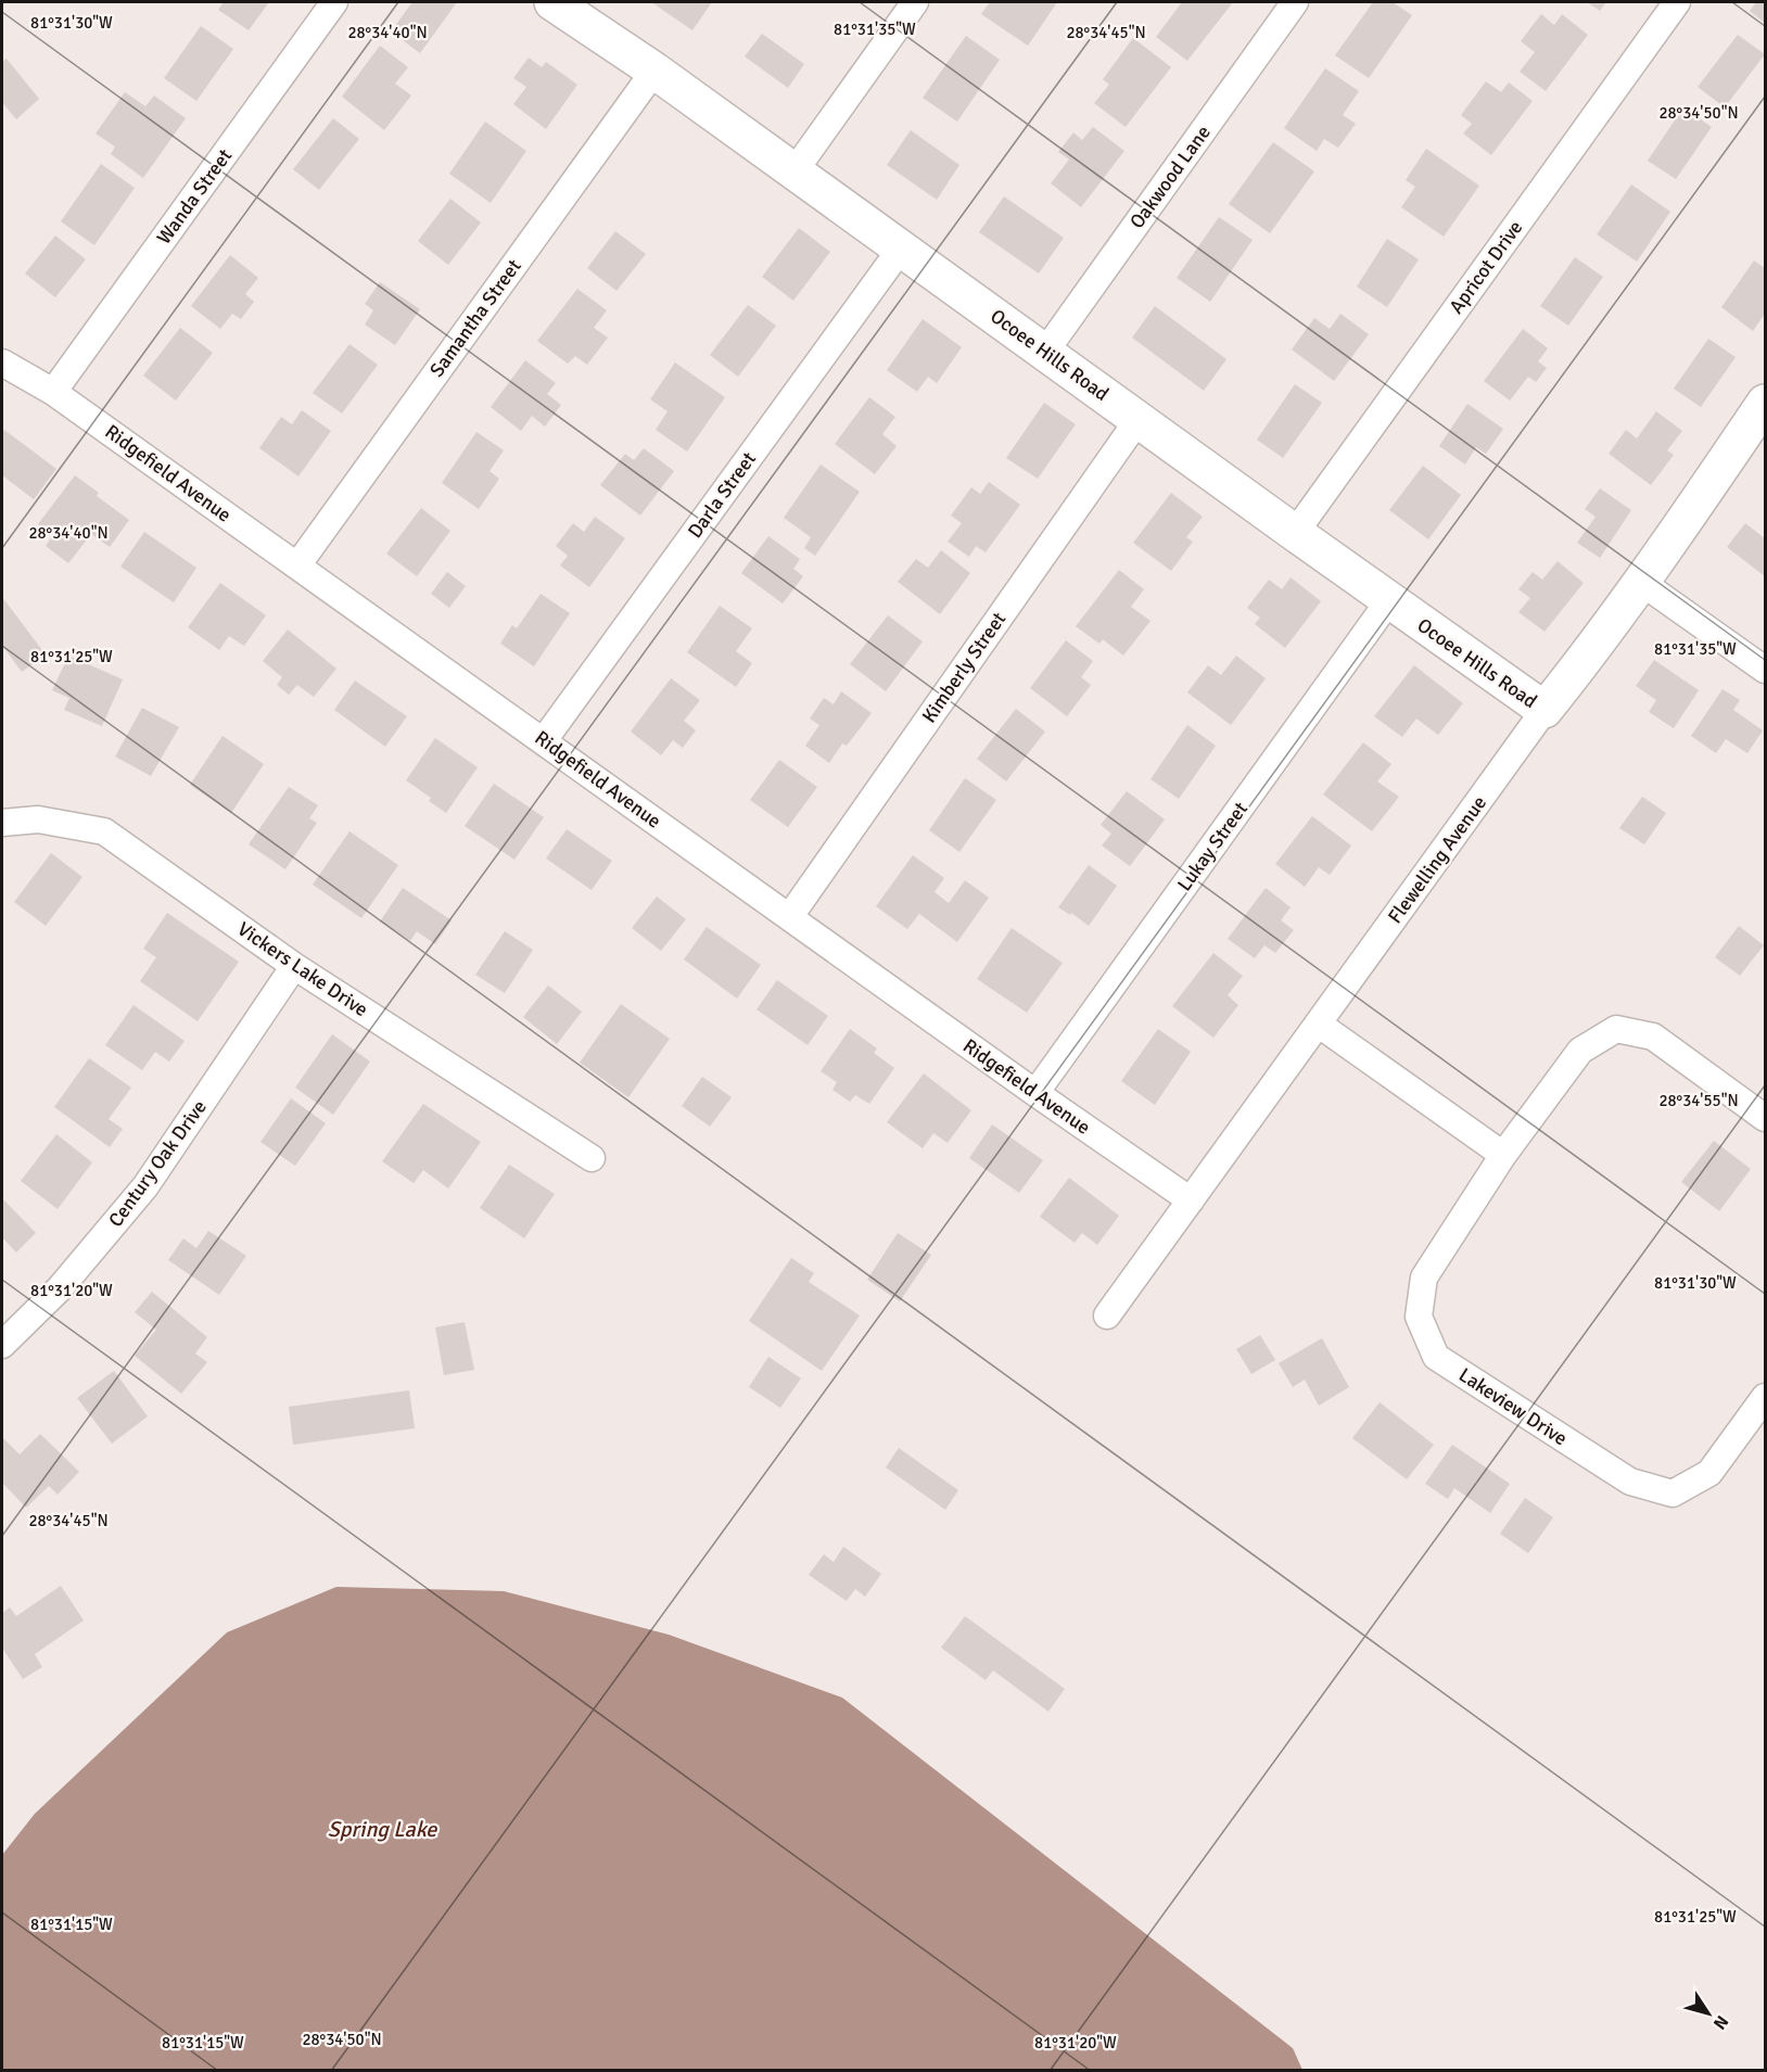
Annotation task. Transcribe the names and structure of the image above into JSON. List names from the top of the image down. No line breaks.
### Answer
{"streets":{"street":["Oakwood Lane","Wanda Street","Apricot Drive","Samantha Street","Ocoee Hills Road","Ridgefield Avenue","Darla Street","Kimberly Street","Lukay Street","Flewelling Avenue","Vickers Lake Drive","Century Oak Drive","Lakeview Drive"]},"crossings":[["Oakwood Lane","Ocoee Hills Road"],["Wanda Street","Ridgefield Avenue"],["Apricot Drive","Ocoee Hills Road"],["Samantha Street","Ocoee Hills Road"],["Samantha Street","Ridgefield Avenue"],["Ocoee Hills Road","Darla Street"],["Ocoee Hills Road","Kimberly Street"],["Ocoee Hills Road","Lukay Street"],["Ocoee Hills Road","Flewelling Avenue"],["Ridgefield Avenue","Darla Street"],["Ridgefield Avenue","Kimberly Street"],["Ridgefield Avenue","Lukay Street"],["Ridgefield Avenue","Flewelling Avenue"],["Vickers Lake Drive","Century Oak Drive"]],"water":["Spring Lake"],"north":"bottom right","coordinates":["81°31'30\"W","81°31'35\"W","28°34'40\"N","28°34'45\"N","28°34'50\"N","81°31'25\"W","28°34'55\"N","81°31'20\"W","81°31'15\"W"]}
